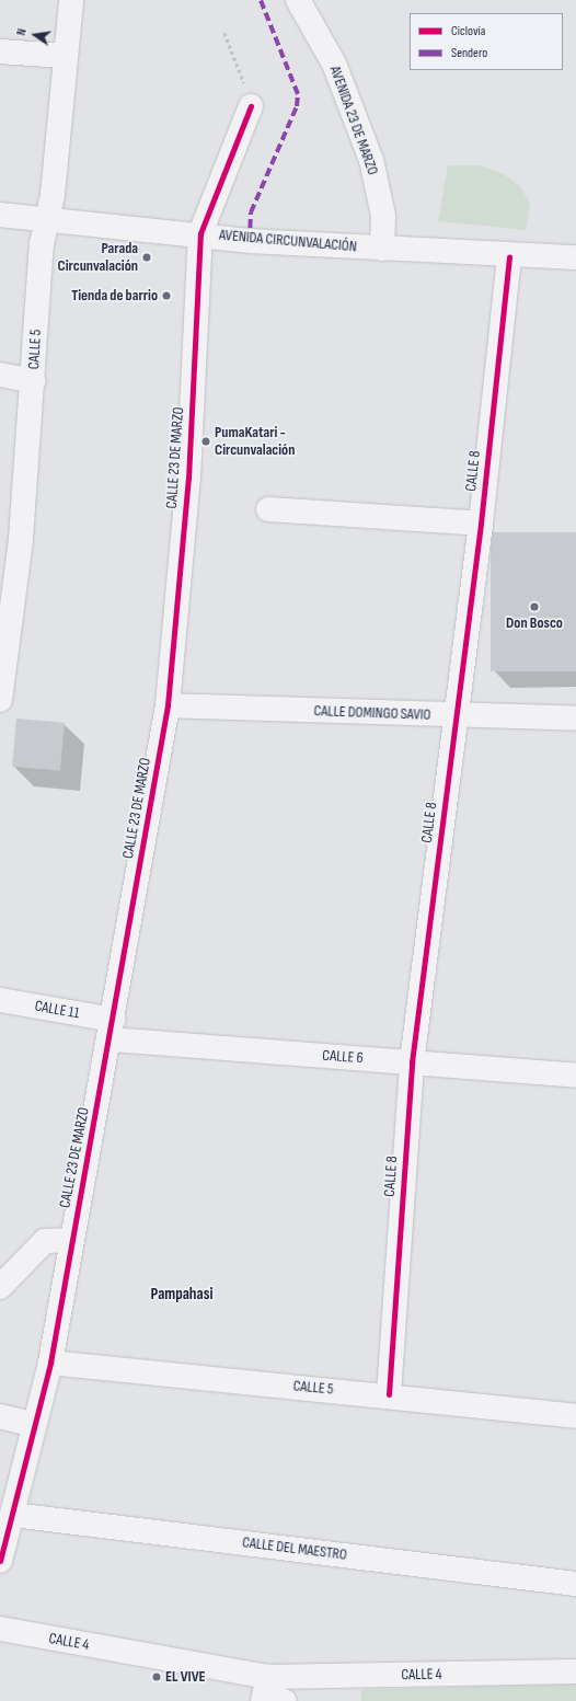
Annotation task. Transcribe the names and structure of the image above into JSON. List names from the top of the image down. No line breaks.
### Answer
{"streets":{"street":["AVENIDA 23 DE MARZO","AVENIDA CIRCUNVALACIÓN","CALLE 5","CALLE 23 DE MARZO","CALLE 8","CALLE DOMINGO SAVIO","CALLE 11","CALLE 6","CALLE DEL MAESTRO","CALLE 4"]},"crossings":[["AVENIDA 23 DE MARZO","AVENIDA CIRCUNVALACIÓN"],["AVENIDA CIRCUNVALACIÓN","CALLE 5"],["AVENIDA CIRCUNVALACIÓN","CALLE 23 DE MARZO"],["AVENIDA CIRCUNVALACIÓN","CALLE 8"],["CALLE 5","CALLE 23 DE MARZO"],["CALLE 5","CALLE 8"],["CALLE 23 DE MARZO","CALLE DOMINGO SAVIO"],["CALLE 23 DE MARZO","CALLE 11"],["CALLE 23 DE MARZO","CALLE 6"],["CALLE 23 DE MARZO","CALLE DEL MAESTRO"],["CALLE 8","CALLE DOMINGO SAVIO"],["CALLE 8","CALLE 6"],["CALLE 11","CALLE 6"]],"districts":["Pampahasi"],"places":["Parada Circunvalación","Tienda de barrio","PumaKatari - Circunvalación","Don Bosco","EL VIVE"],"legend":["Ciclovía","Sendero"],"north":"left"}
